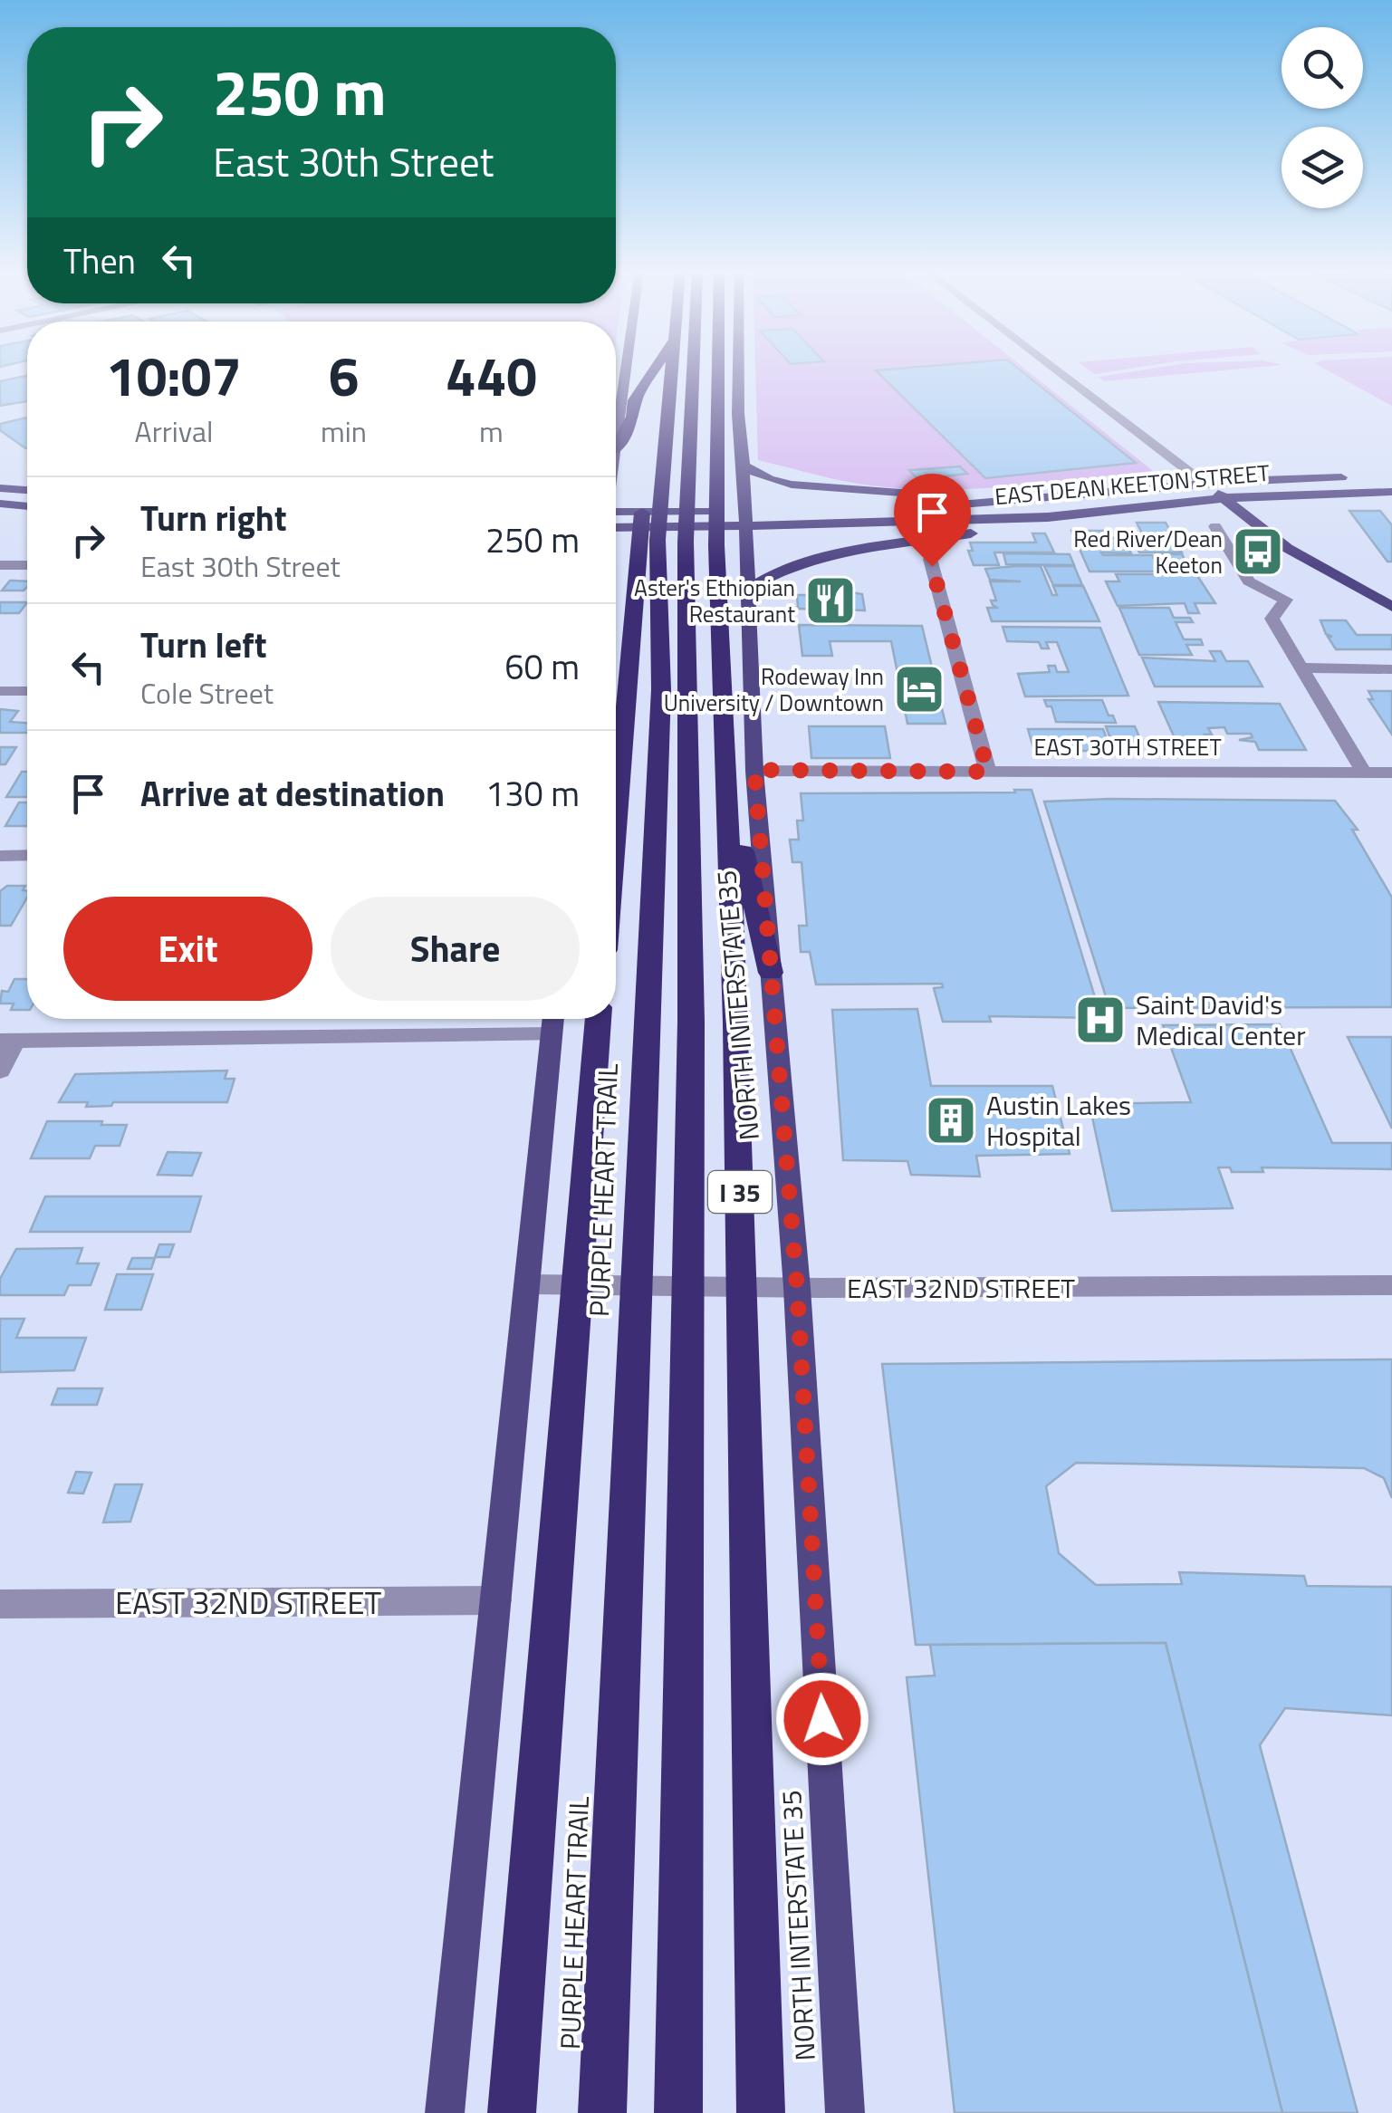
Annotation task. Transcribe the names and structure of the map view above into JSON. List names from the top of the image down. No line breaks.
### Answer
{"streets":{"highway":["PURPLE HEART TRAIL","I 35"],"main road":["EAST DEAN KEETON STREET","NORTH INTERSTATE 35"],"street":["EAST 30TH STREET","EAST 32ND STREET"]},"crossings":[["EAST 30TH STREET","NORTH INTERSTATE 35"],["NORTH INTERSTATE 35","EAST 32ND STREET"]],"places":{"bus stop":["Red River/Dean Keeton"],"restaurant":["Aster's Ethiopian Restaurant"],"hotel":["Rodeway Inn University / Downtown"],"hospital":["Saint David's Medical Center"],"building":["Austin Lakes Hospital"]},"page":{"turn":["250 m","East 30th Street"],"then":"Then","eta":["10:07","Arrival","6","min","440","m"],"list":[{"name":"Turn right","note":"East 30th Street","value":"250 m"},{"name":"Turn left","note":"Cole Street","value":"60 m"},{"name":"Arrive at destination","value":"130 m"}],"buttons":["Exit","Share"]}}
